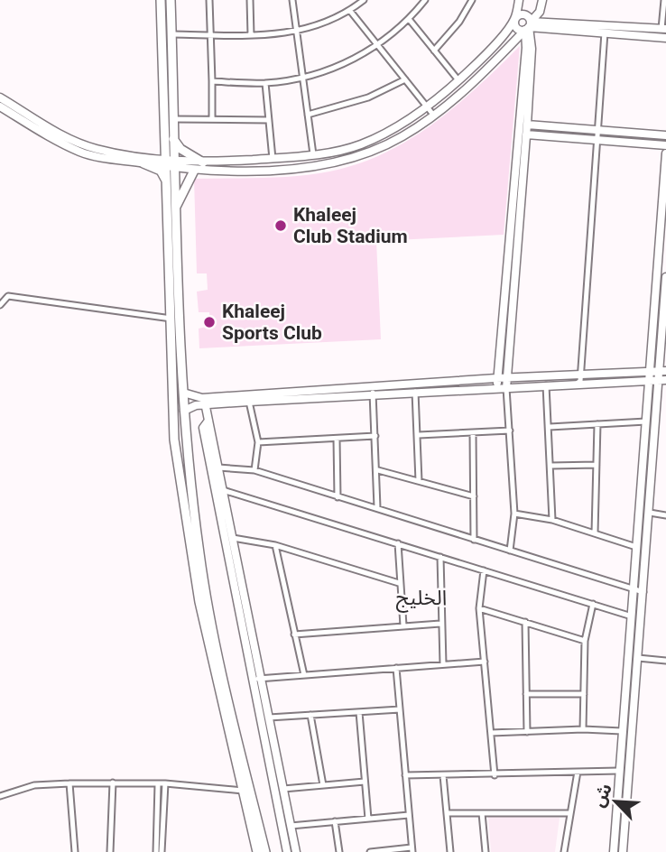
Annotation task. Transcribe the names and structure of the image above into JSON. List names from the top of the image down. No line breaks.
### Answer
{"districts":["الخليج"],"places":["Khaleej Club Stadium","Khaleej Sports Club"],"north":"top left"}
